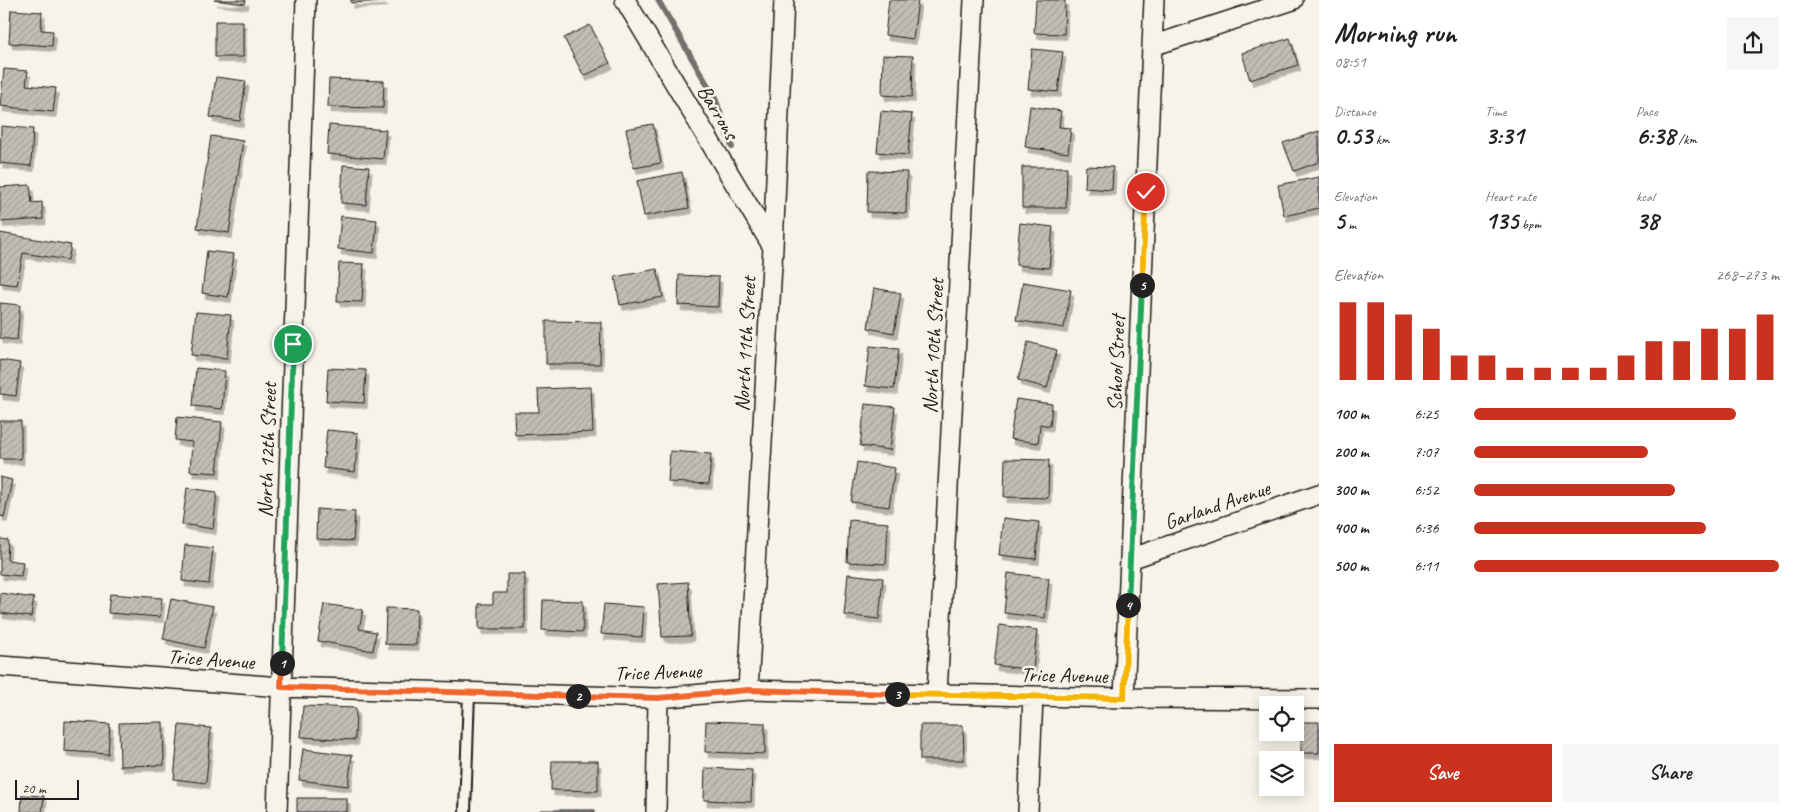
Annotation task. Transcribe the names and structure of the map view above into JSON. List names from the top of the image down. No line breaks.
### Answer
{"streets":{"street":["Barrons","North 11th Street","North 10th Street","School Street","North 12th Street","Garland Avenue","Trice Avenue"]},"crossings":[["Barrons","North 11th Street"],["North 11th Street","Trice Avenue"],["North 10th Street","Trice Avenue"],["School Street","Garland Avenue"],["School Street","Trice Avenue"],["North 12th Street","Trice Avenue"]],"scale_bar":"20 m","page":{"heading":["Morning run","08:51"],"stats":[["Distance","0.53 km"],["Time","3:31"],["Pace","6:38 /km"],["Elevation","5 m"],["Heart rate","135 bpm"],["kcal","38"]],"chart":["Elevation","268–273 m"],"pins":["5","4","1","3","2"],"list":[{"name":"100 m","note":"6:25"},{"name":"200 m","note":"7:07"},{"name":"300 m","note":"6:52"},{"name":"400 m","note":"6:36"},{"name":"500 m","note":"6:11"}],"buttons":["Save","Share"],"scale":"20 m"}}
